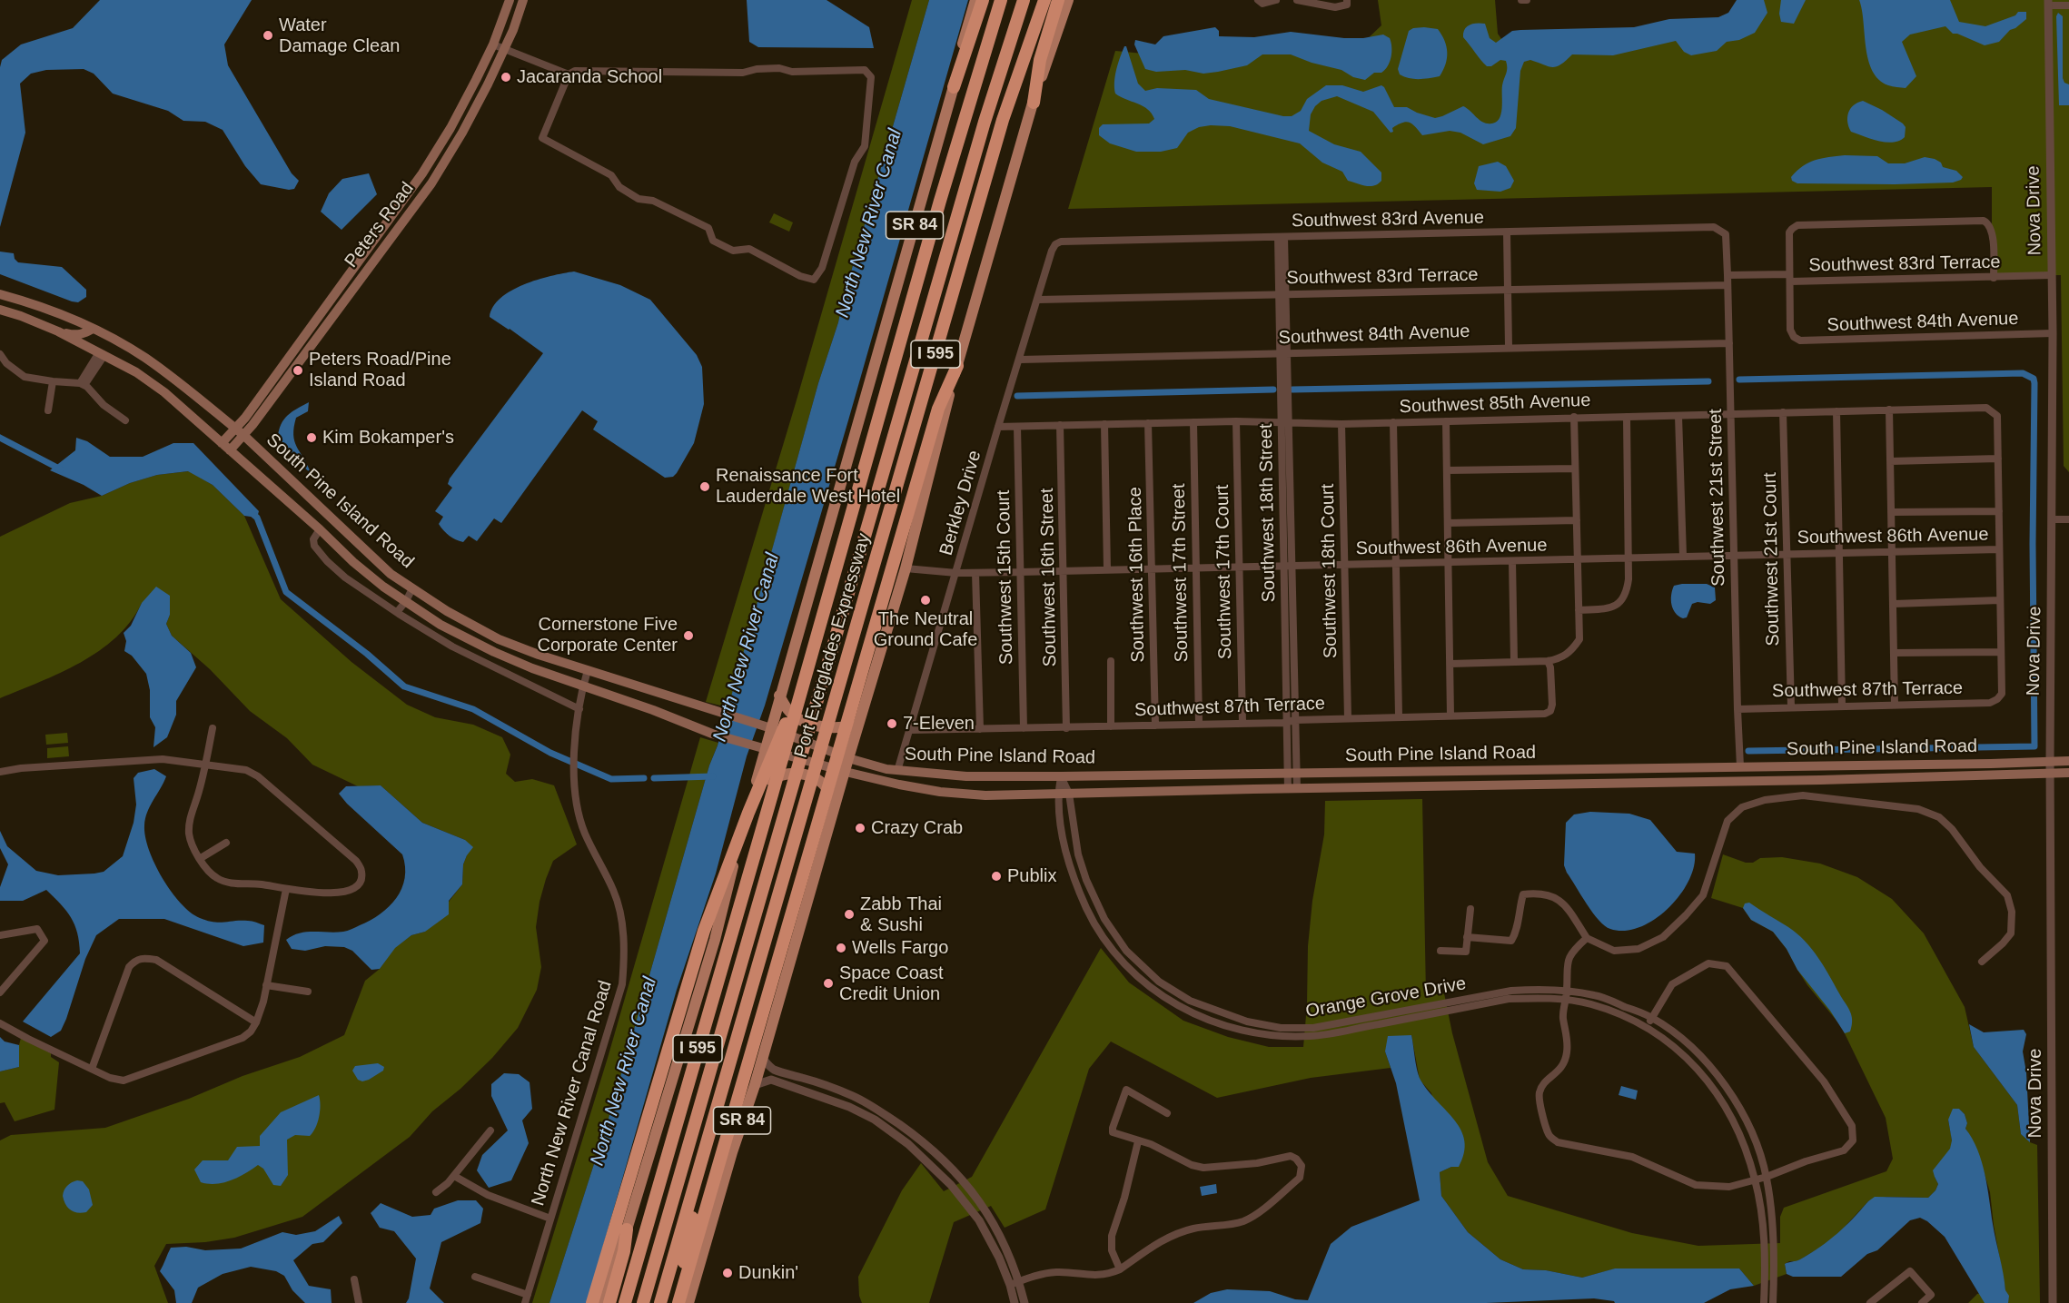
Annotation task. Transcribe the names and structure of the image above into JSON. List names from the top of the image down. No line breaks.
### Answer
{"streets":{"highway":["I 595","Port Everglades Expressway"],"main road":["Peters Road","SR 84","South Pine Island Road"],"street":["Nova Drive","Southwest 83rd Avenue","Southwest 83rd Terrace","Southwest 84th Avenue","Southwest 85th Avenue","Southwest 21st Street","Berkley Drive","Southwest 18th Street","Southwest 86th Avenue","Southwest 21st Court","Southwest 18th Court","Southwest 17th Court","Southwest 17th Street","Southwest 16th Place","Southwest 15th Court","Southwest 16th Street","Southwest 87th Terrace","Orange Grove Drive","North New River Canal Road"]},"crossings":[["Nova Drive","Southwest 83rd Terrace"],["Nova Drive","Southwest 84th Avenue"],["Nova Drive","South Pine Island Road"],["Southwest 83rd Avenue","Southwest 21st Street"],["Southwest 83rd Avenue","Berkley Drive"],["Southwest 83rd Avenue","Southwest 18th Street"],["Peters Road","South Pine Island Road"],["SR 84","South Pine Island Road"],["SR 84","Southwest 86th Avenue"],["Southwest 83rd Terrace","Southwest 84th Avenue"],["Southwest 83rd Terrace","Southwest 21st Street"],["Southwest 83rd Terrace","Berkley Drive"],["Southwest 83rd Terrace","Southwest 18th Street"],["Southwest 84th Avenue","Southwest 21st Street"],["Southwest 84th Avenue","Berkley Drive"],["Southwest 84th Avenue","Southwest 18th Street"],["Southwest 85th Avenue","Southwest 21st Street"],["Southwest 85th Avenue","Berkley Drive"],["Southwest 85th Avenue","Southwest 18th Street"],["Southwest 85th Avenue","Southwest 21st Court"],["Southwest 85th Avenue","Southwest 18th Court"],["Southwest 85th Avenue","Southwest 17th Court"],["Southwest 85th Avenue","Southwest 17th Street"],["Southwest 85th Avenue","Southwest 16th Place"],["Southwest 85th Avenue","Southwest 15th Court"],["Southwest 85th Avenue","Southwest 16th Street"],["Southwest 21st Street","South Pine Island Road"],["Southwest 21st Street","Southwest 86th Avenue"],["Southwest 21st Street","Southwest 87th Terrace"],["South Pine Island Road","Berkley Drive"],["South Pine Island Road","Southwest 18th Street"],["South Pine Island Road","Orange Grove Drive"],["South Pine Island Road","North New River Canal Road"],["Berkley Drive","Southwest 86th Avenue"],["Berkley Drive","Southwest 87th Terrace"],["Southwest 18th Street","Southwest 86th Avenue"],["Southwest 18th Street","Southwest 87th Terrace"],["Southwest 86th Avenue","Southwest 21st Court"],["Southwest 86th Avenue","Southwest 18th Court"],["Southwest 86th Avenue","Southwest 17th Court"],["Southwest 86th Avenue","Southwest 17th Street"],["Southwest 86th Avenue","Southwest 16th Place"],["Southwest 86th Avenue","Southwest 15th Court"],["Southwest 86th Avenue","Southwest 16th Street"],["Southwest 21st Court","Southwest 87th Terrace"],["Southwest 18th Court","Southwest 87th Terrace"],["Southwest 17th Court","Southwest 87th Terrace"],["Southwest 17th Street","Southwest 87th Terrace"],["Southwest 16th Place","Southwest 87th Terrace"],["Southwest 15th Court","Southwest 87th Terrace"],["Southwest 16th Street","Southwest 87th Terrace"]],"water":["North New River Canal"],"places":["Water Damage Clean","Jacaranda School","Peters Road/Pine Island Road","Kim Bokamper's","Renaissance Fort Lauderdale West Hotel","The Neutral Ground Cafe","Cornerstone Five Corporate Center","7-Eleven","Crazy Crab","Publix","Zabb Thai & Sushi","Wells Fargo","Space Coast Credit Union","Dunkin'"]}
